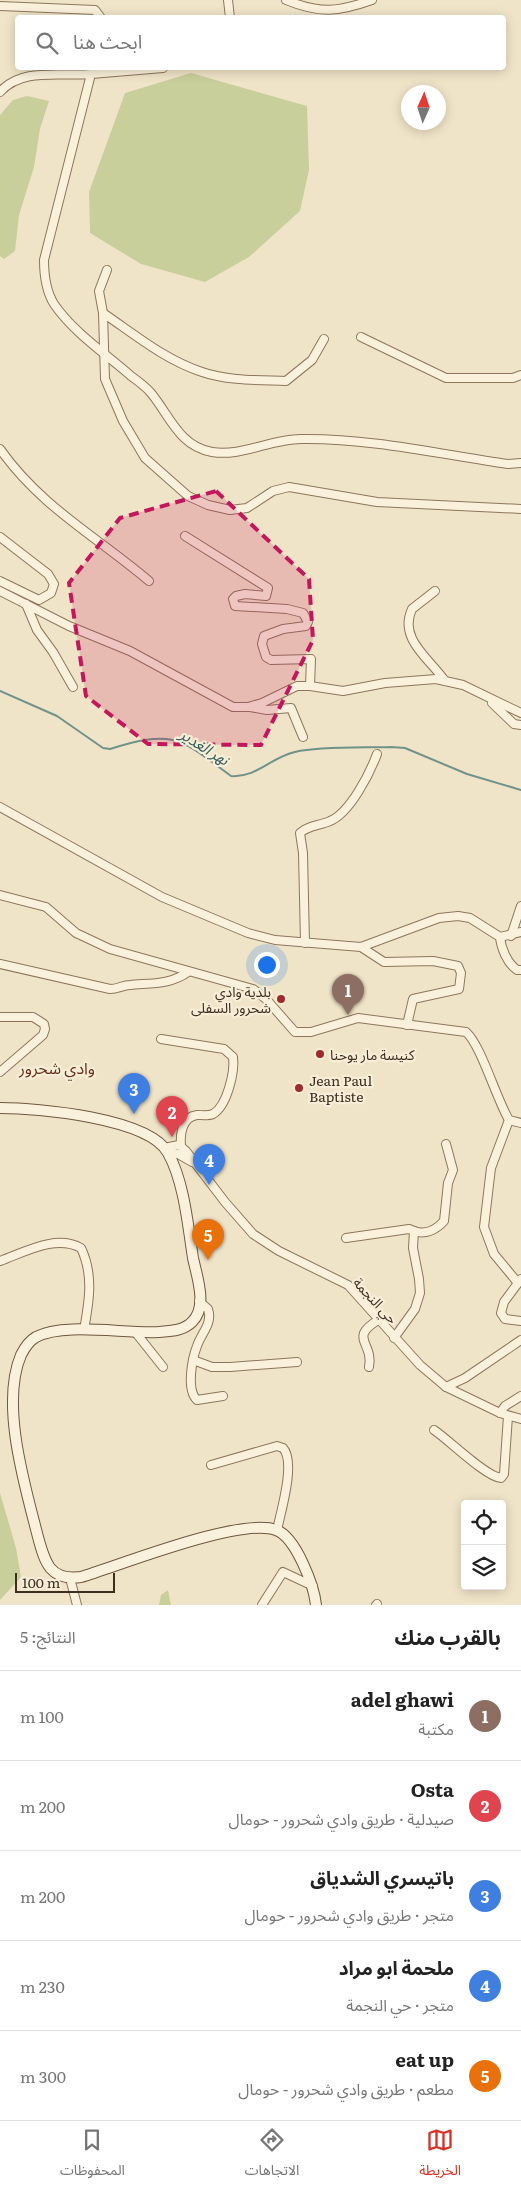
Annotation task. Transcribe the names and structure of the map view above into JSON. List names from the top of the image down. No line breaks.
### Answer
{"streets":{"street":["حي النجمة"]},"districts":["وادي شحرور"],"water":["نهر الغدير"],"places":["بلدية وادي شحرور السفلى","كنيسة مار يوحنا","Jean Paul Baptiste"],"scale_bar":"100 m","north":"top","page":{"search":"ابحث هنا","pins":["1","3","2","4","5"],"scale":"100 m","heading":["بالقرب منك","النتائج: 5"],"list":[{"mark":"1","name":"adel ghawi","note":"مكتبة","value":"100 m"},{"mark":"2","name":"Osta","note":"صيدلية · طريق وادي شحرور - حومال","value":"200 m"},{"mark":"3","name":"باتيسري الشدياق","note":"متجر · طريق وادي شحرور - حومال","value":"200 m"},{"mark":"4","name":"ملحمة ابو مراد","note":"متجر · حي النجمة","value":"230 m"},{"mark":"5","name":"eat up","note":"مطعم · طريق وادي شحرور - حومال","value":"300 m"}],"nav":["الخريطة","الاتجاهات","المحفوظات"]}}
